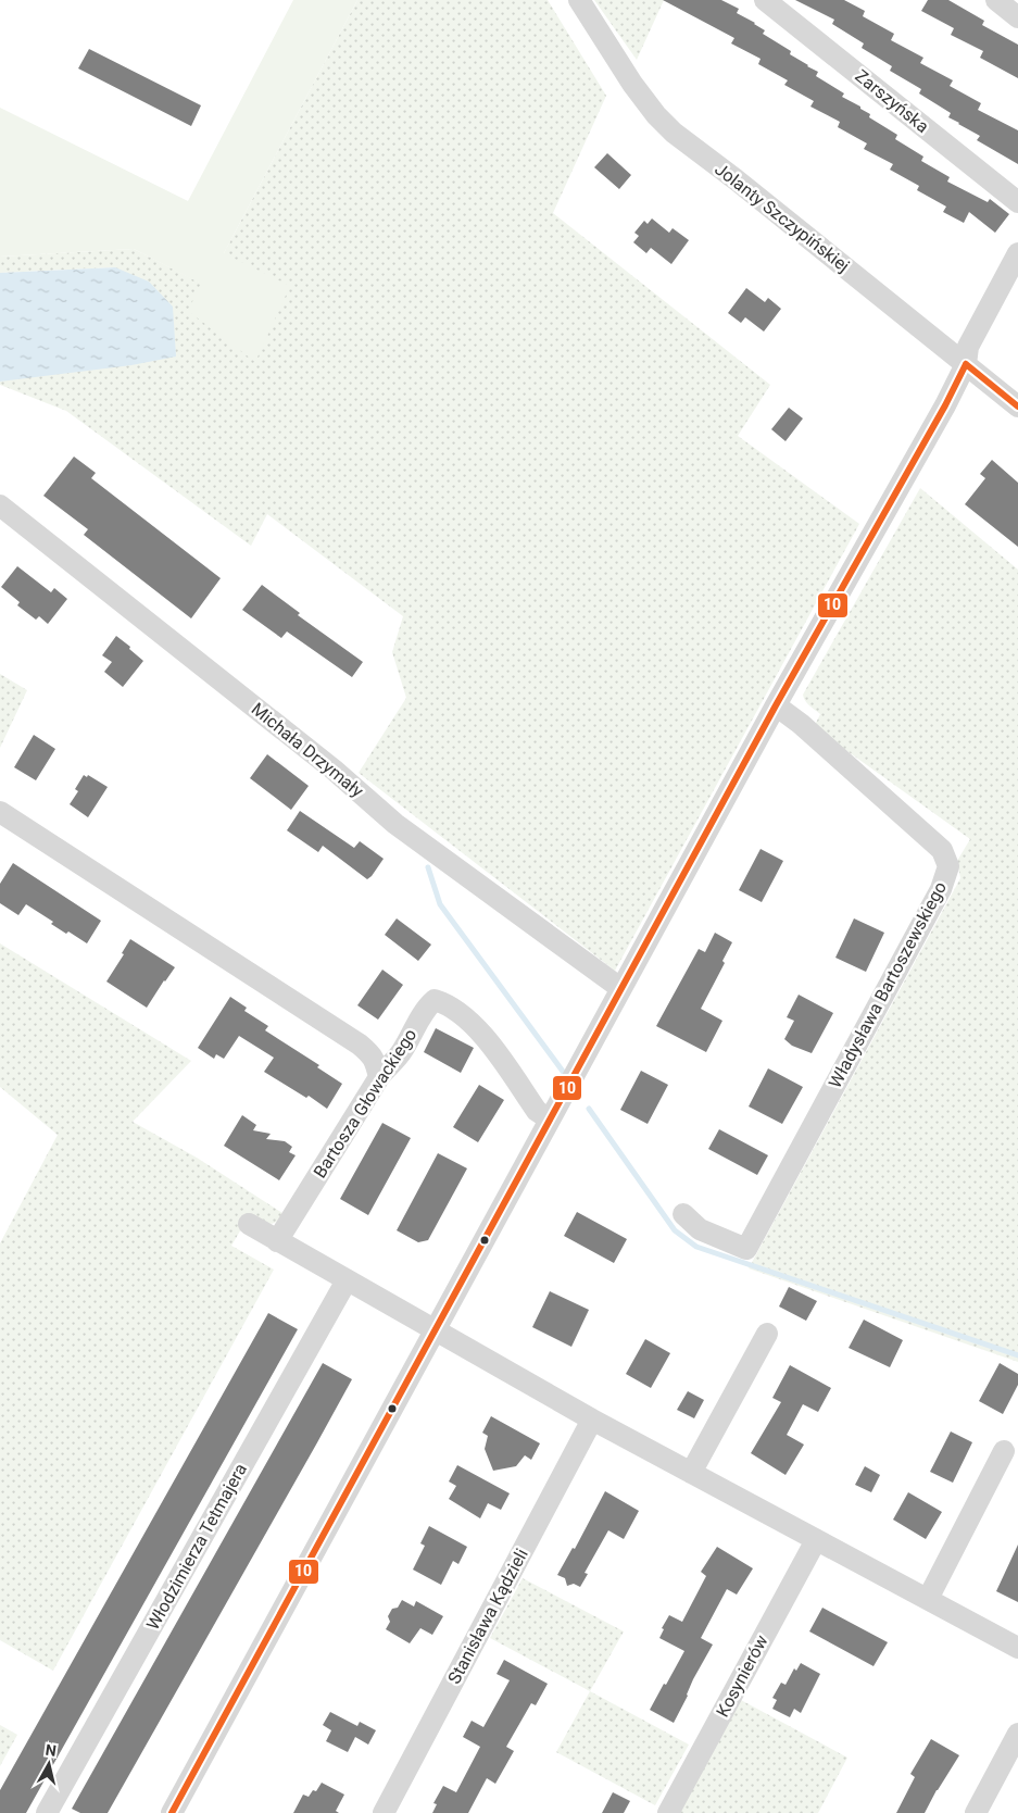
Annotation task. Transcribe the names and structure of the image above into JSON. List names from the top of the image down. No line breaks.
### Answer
{"streets":{"street":["Zarszyńska","Jolanty Szczypińskiej","Michała Drzymały","Władysława Bartoszewskiego","Bartosza Głowackiego","Włodzimierza Tetmajera","Stanisława Kądzieli","Kosynierów"]},"lines":["transit line 10"],"north":"top"}
